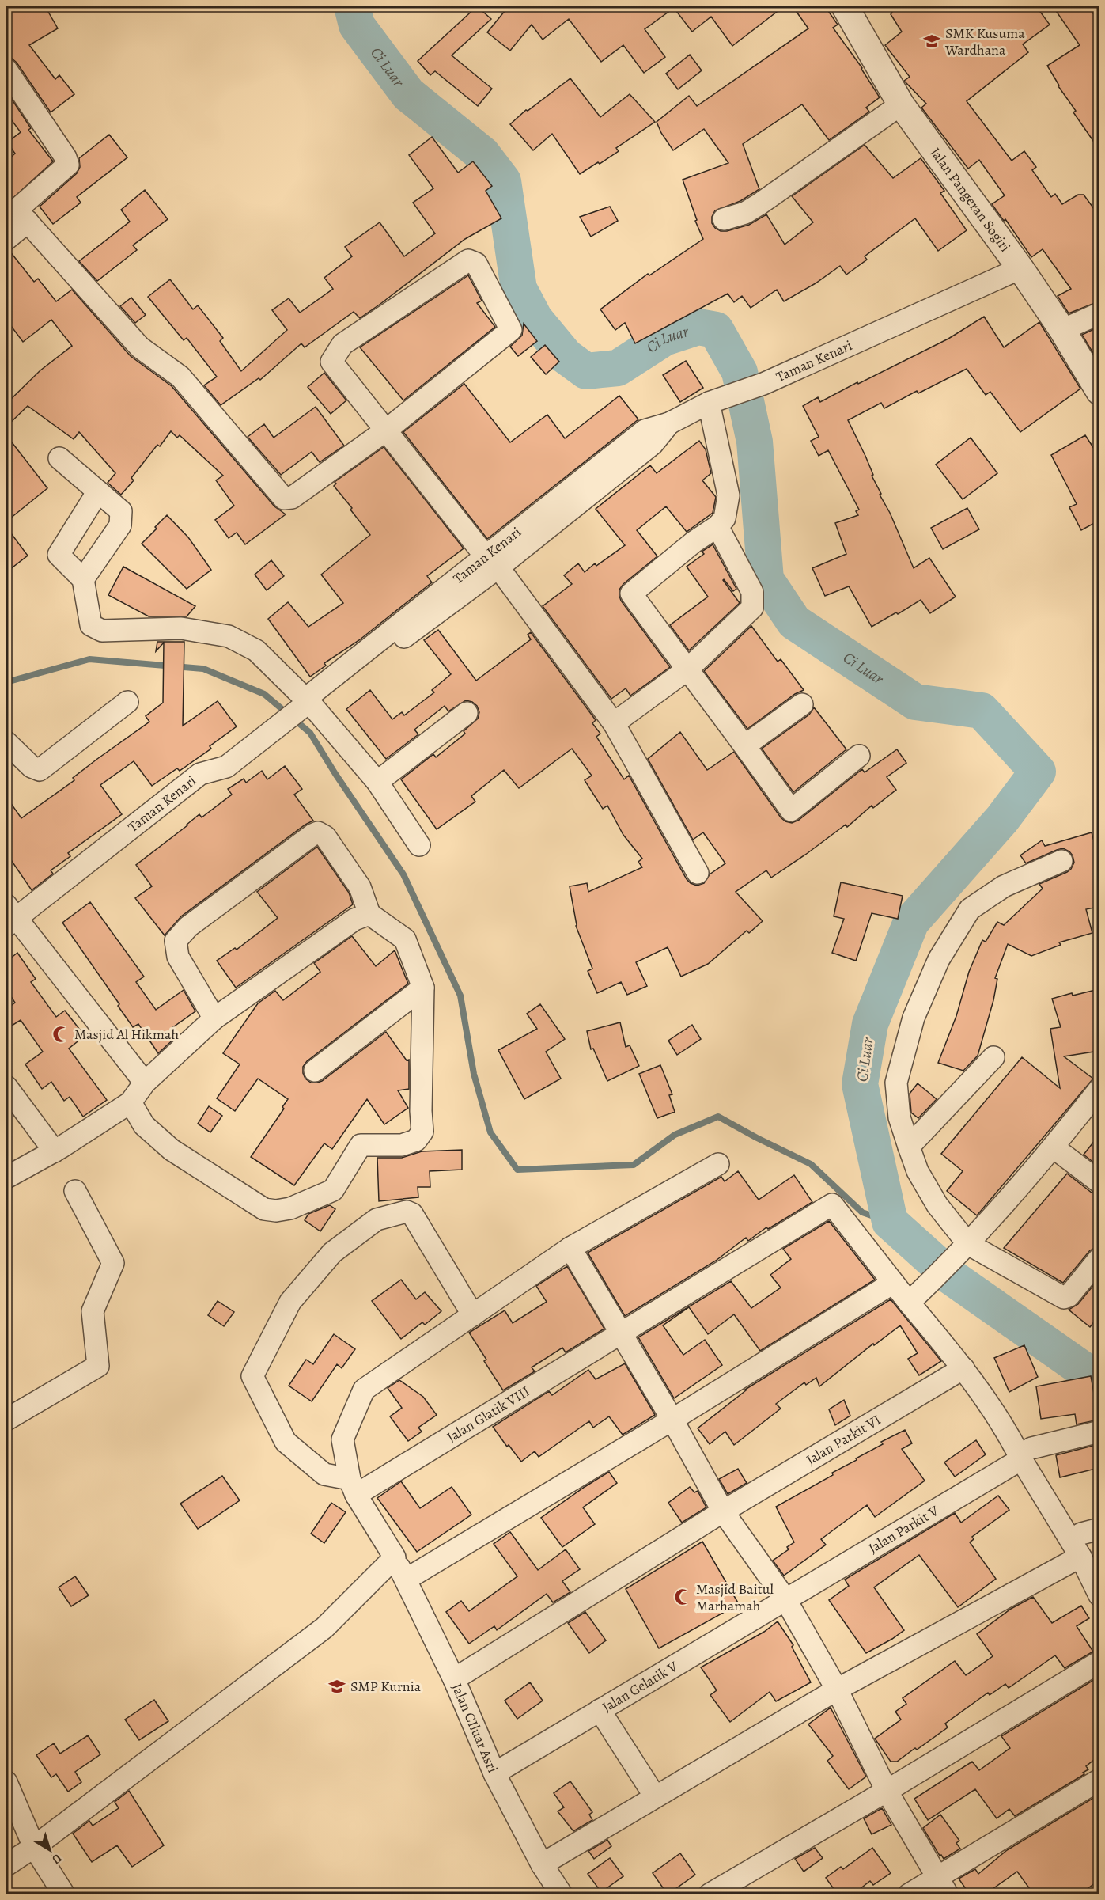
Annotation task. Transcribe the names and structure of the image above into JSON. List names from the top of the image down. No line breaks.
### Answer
{"streets":{"street":["Jalan Pangeran Sogiri","Taman Kenari","Jalan Glatik VIII","Jalan Parkit VI","Jalan Parkit V","Jalan Gelatik V","Jalan CIluar Asri"]},"crossings":[["Jalan Pangeran Sogiri","Taman Kenari"],["Jalan Glatik VIII","Jalan CIluar Asri"],["Jalan Parkit VI","Jalan CIluar Asri"],["Jalan Parkit V","Jalan Gelatik V"],["Jalan Gelatik V","Jalan CIluar Asri"]],"water":["Ci Luar"],"places":{"school or university":["SMK Kusuma Wardhana","SMP Kurnia"],"mosque":["Masjid Al Hikmah","Masjid Baitul Marhamah"]},"north":"bottom right"}
